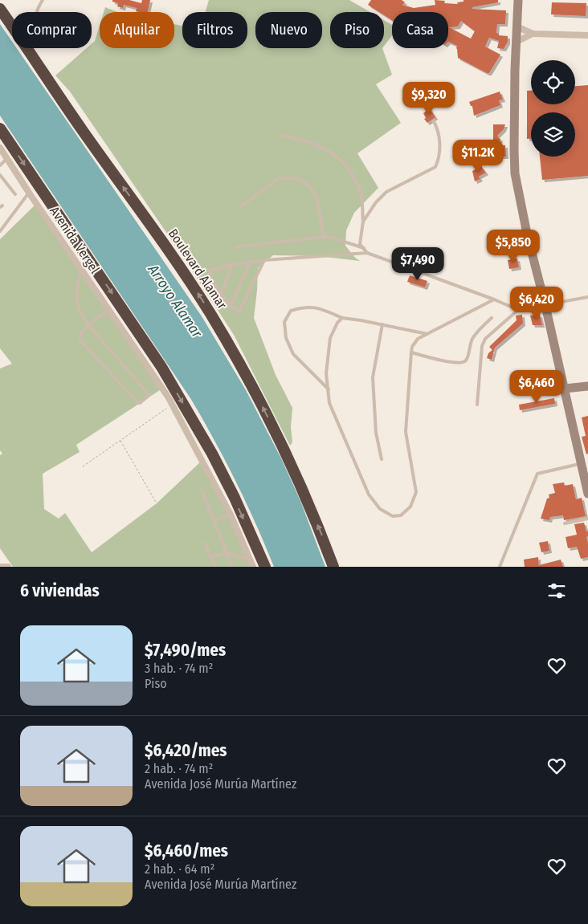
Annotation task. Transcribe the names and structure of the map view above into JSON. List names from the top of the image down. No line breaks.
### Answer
{"streets":{"highway":["Boulevard Alamar"],"street":["Avenida Vergel"]},"water":["Arroyo Alamar"],"page":{"chip":["Comprar","Alquilar","Filtros","Nuevo","Piso","Casa"],"price":["$9,320","$11.2K","$5,850","$7,490","$6,420","$6,460"],"heading":"6 viviendas","list":[{"name":"$7,490/mes","note":"3 hab. · 74 m² · Piso"},{"name":"$6,420/mes","note":"2 hab. · 74 m² · Avenida José Murúa Martínez"},{"name":"$6,460/mes","note":"2 hab. · 64 m² · Avenida José Murúa Martínez"}]}}
